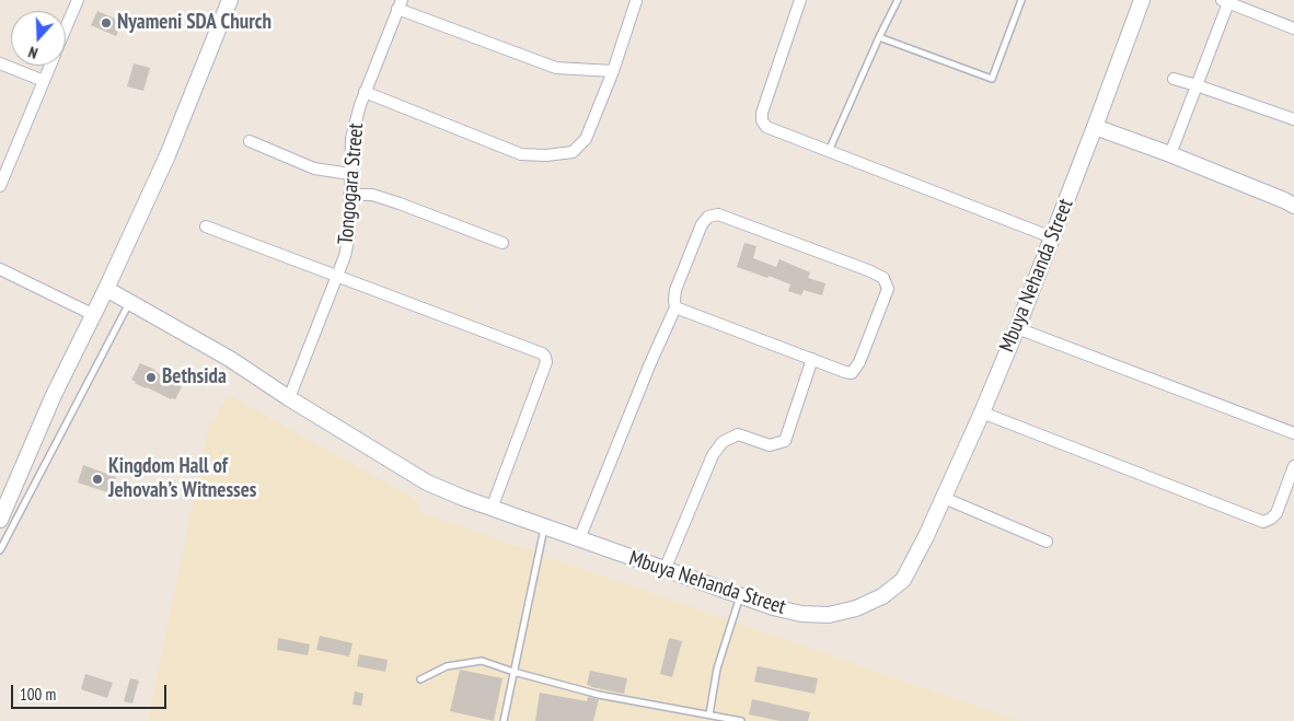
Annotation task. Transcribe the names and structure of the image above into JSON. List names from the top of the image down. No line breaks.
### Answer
{"streets":{"street":["Tongogara Street","Mbuya Nehanda Street"]},"crossings":[["Tongogara Street","Mbuya Nehanda Street"]],"places":["Nyameni SDA Church","Bethsida","Kingdom Hall of Jehovah’s Witnesses"],"scale_bar":"100 m","north":"bottom"}
